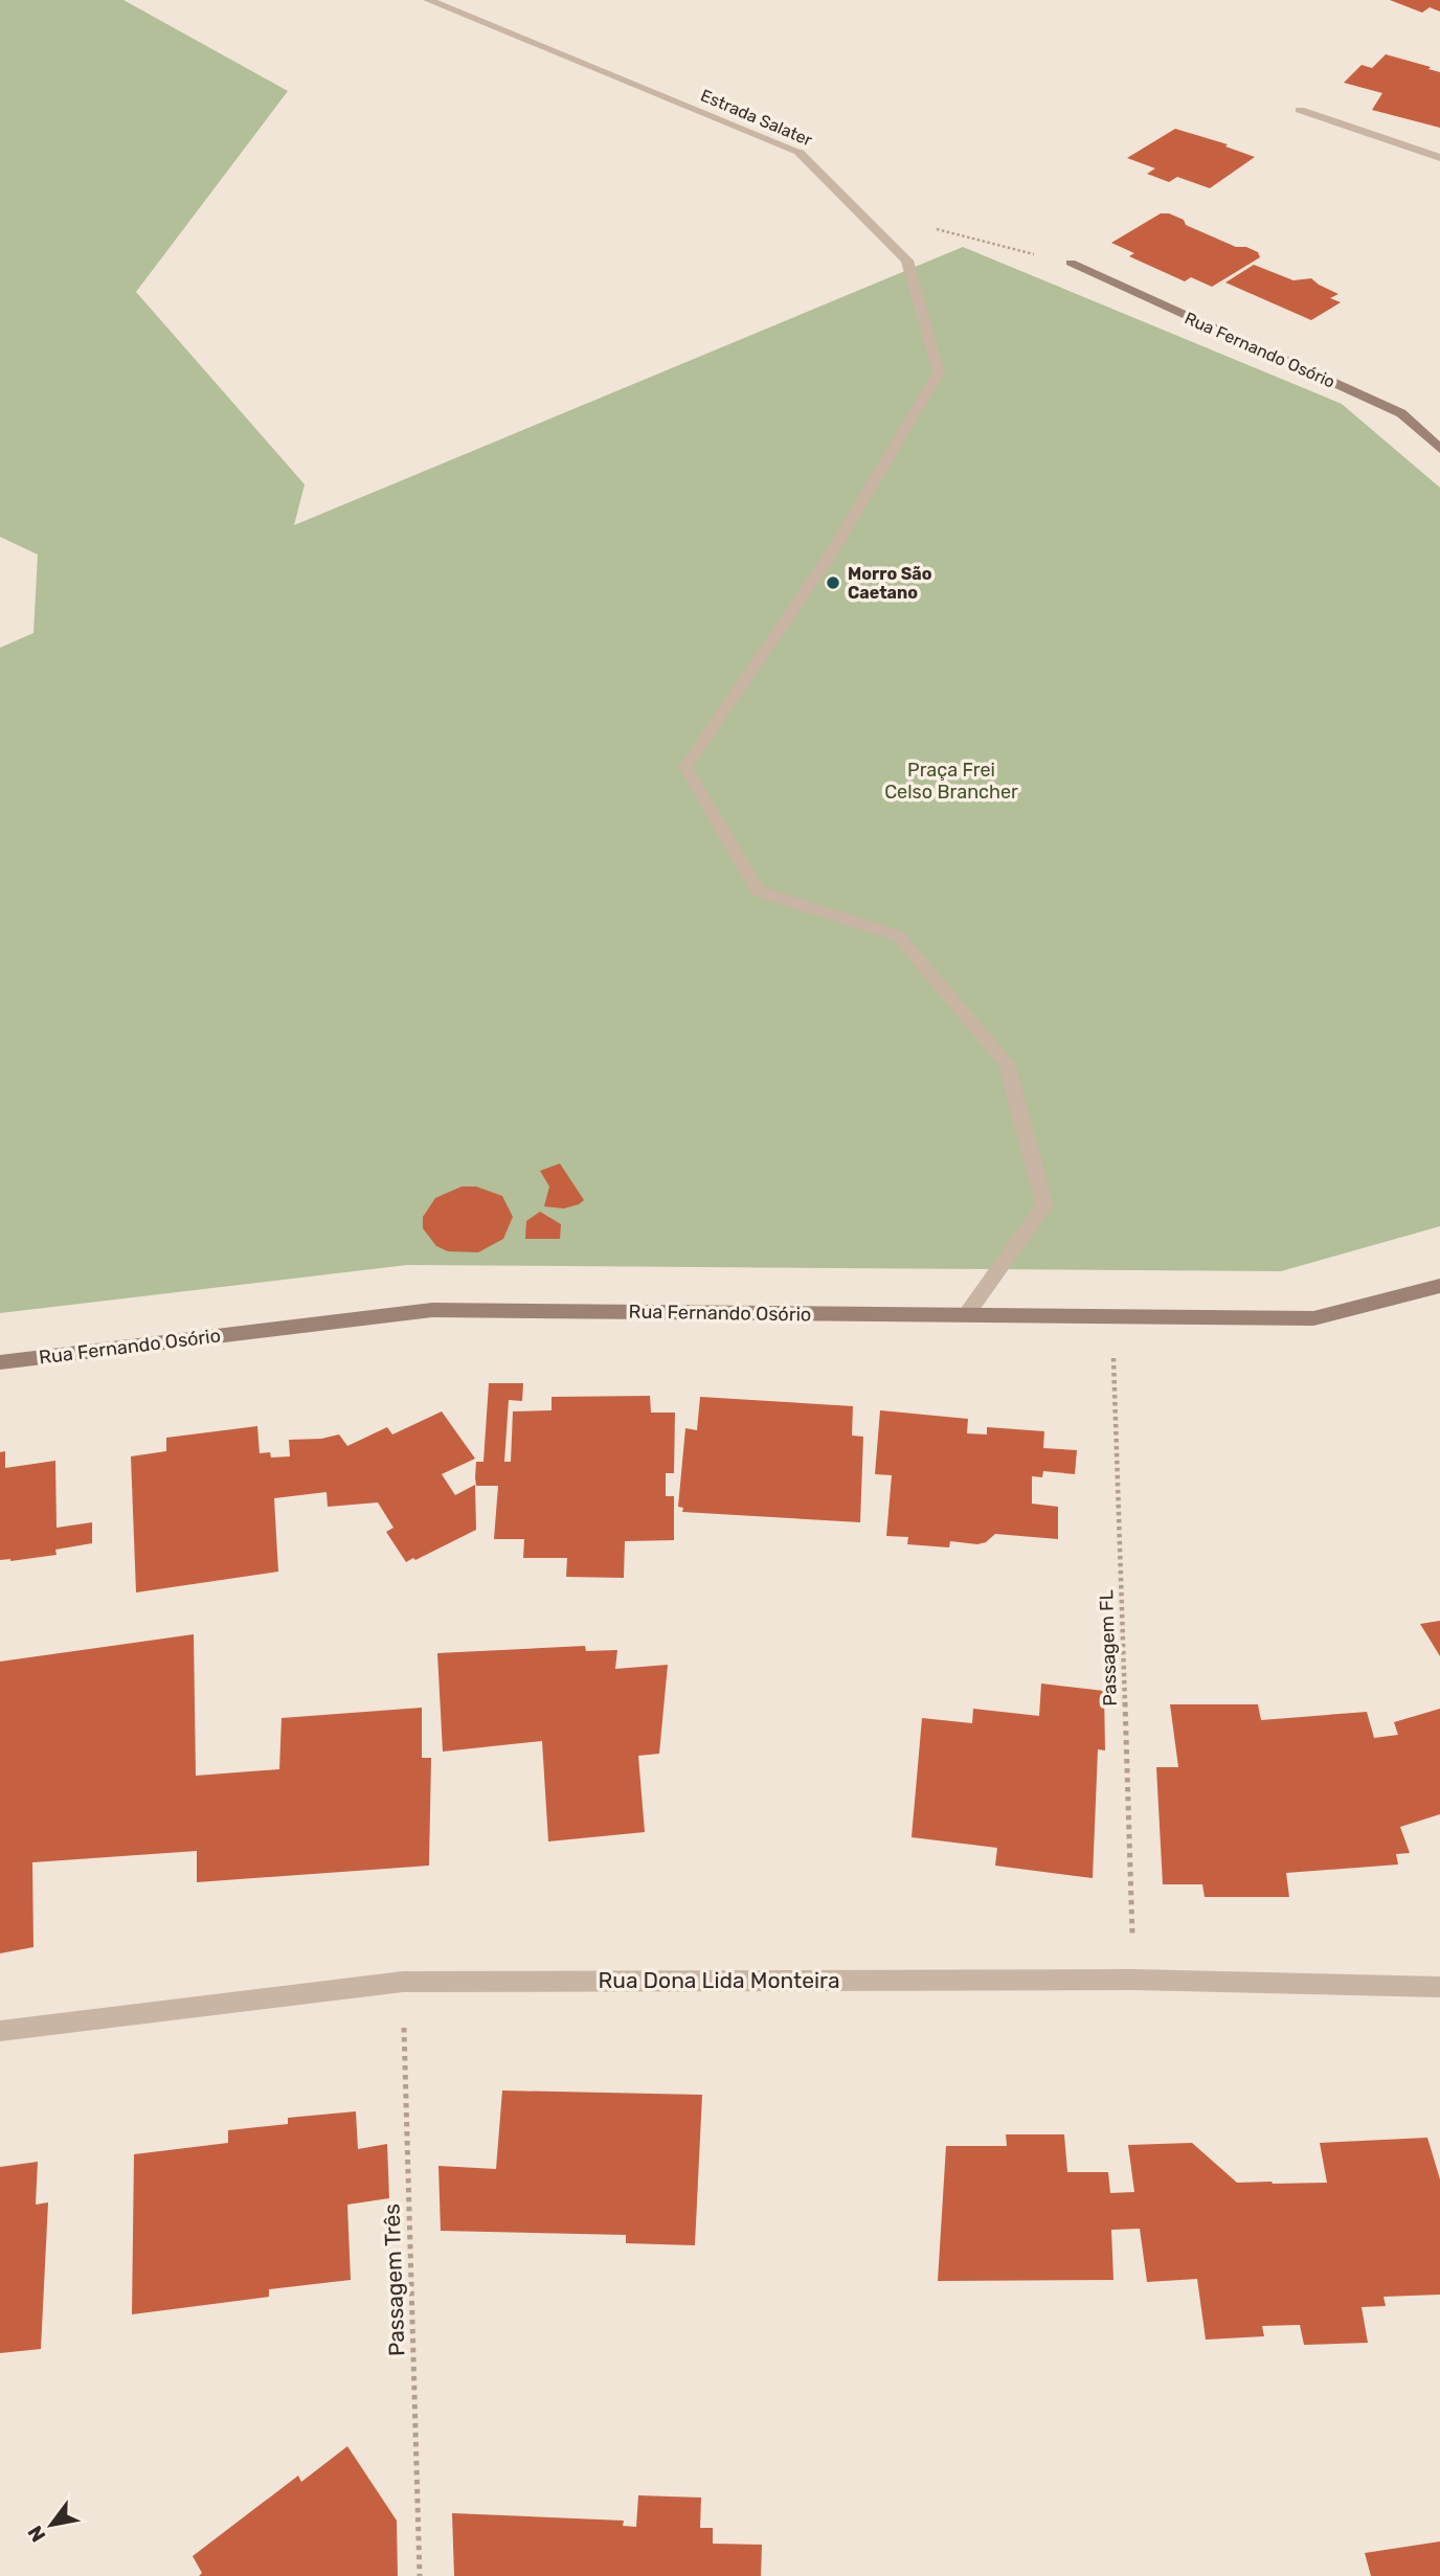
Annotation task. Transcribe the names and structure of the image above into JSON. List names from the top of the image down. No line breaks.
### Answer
{"streets":{"street":["Estrada Salater","Rua Fernando Osório","Rua Dona Lida Monteira"],"path":["Passagem FL","Passagem Três"]},"crossings":[["Estrada Salater","Rua Fernando Osório"],["Rua Fernando Osório","Passagem FL"],["Passagem FL","Rua Dona Lida Monteira"],["Rua Dona Lida Monteira","Passagem Três"]],"parks":["Praça Frei Celso Brancher"],"places":["Morro São Caetano"],"north":"bottom left"}
